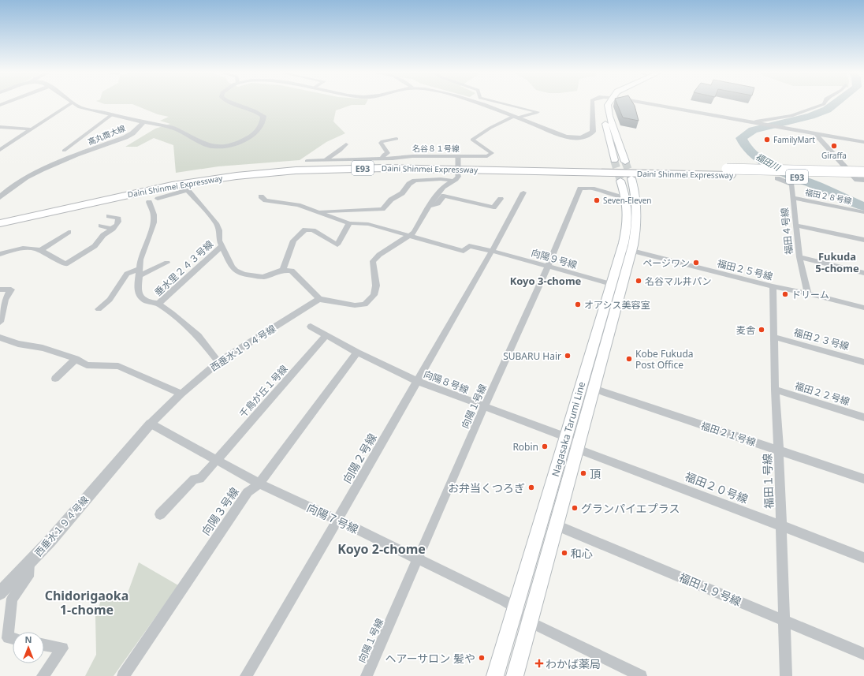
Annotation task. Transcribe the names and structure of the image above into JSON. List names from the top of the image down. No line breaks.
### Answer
{"streets":{"highway":["E93","Daini Shinmei Expressway"],"main road":["Nagasaka Tarumi Line"],"street":["高丸商大線","名谷８１号線","福田２８号線","福田４号線","向陽９号線","垂水里２４３号線","福田２５号線","福田２３号線","西垂水１９４号線","向陽８号線","千鳥が丘１号線","福田２２号線","向陽１号線","福田２１号線","向陽２号線","福田１号線","福田２０号線","向陽３号線","向陽７号線","福田１９号線"]},"crossings":[["福田２８号線","福田４号線"],["福田４号線","福田２５号線"],["向陽９号線","向陽１号線"],["向陽９号線","Nagasaka Tarumi Line"],["向陽９号線","向陽２号線"],["福田２５号線","Nagasaka Tarumi Line"],["福田２５号線","福田１号線"],["福田２３号線","福田１号線"],["西垂水１９４号線","向陽７号線"],["向陽８号線","千鳥が丘１号線"],["向陽８号線","向陽１号線"],["向陽８号線","Nagasaka Tarumi Line"],["向陽８号線","向陽２号線"],["向陽８号線","福田２０号線"],["向陽８号線","向陽３号線"],["千鳥が丘１号線","向陽７号線"],["福田２２号線","福田１号線"],["向陽１号線","Nagasaka Tarumi Line"],["向陽１号線","向陽７号線"],["Nagasaka Tarumi Line","福田２１号線"],["Nagasaka Tarumi Line","福田２０号線"],["Nagasaka Tarumi Line","向陽７号線"],["Nagasaka Tarumi Line","福田１９号線"],["福田２１号線","福田１号線"],["向陽２号線","向陽７号線"],["福田１号線","福田２０号線"],["福田１号線","福田１９号線"],["向陽３号線","向陽７号線"]],"districts":["Fukuda 5-chome","Koyo 3-chome","Koyo 2-chome","Chidorigaoka 1-chome"],"water":["福田川"],"places":{"other":["FamilyMart","Giraffa","Seven-Eleven","ページワン","名谷マル井パン","ドリーム","オアシス美容室","麦舎","SUBARU Hair","Kobe Fukuda Post Office","Robin","頂","お弁当くつろぎ","グランパイエプラス","和心","ヘアーサロン 髪や"],"health":["わかば薬局"]},"north":"top"}
